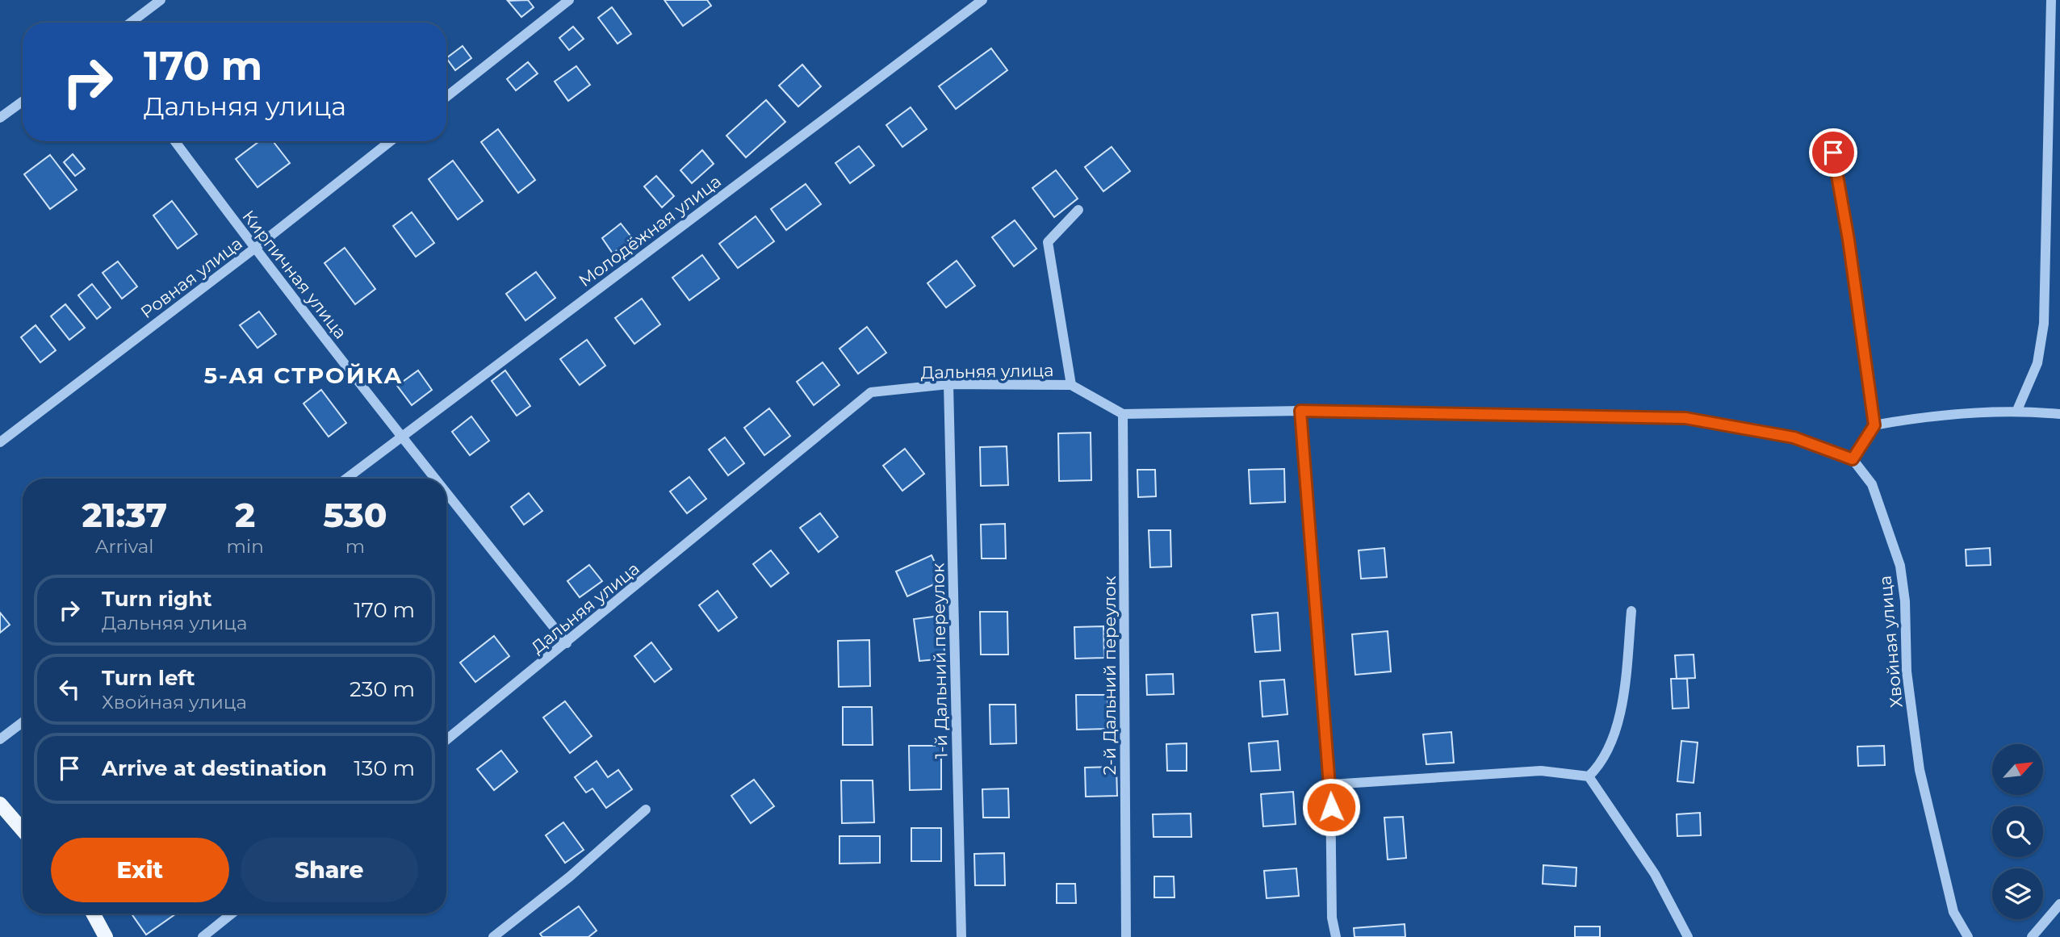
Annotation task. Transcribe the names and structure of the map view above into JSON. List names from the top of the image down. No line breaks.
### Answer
{"streets":{"street":["Молодёжная улица","Кирпичная улица","Ровная улица","Дальняя улица","Хвойная улица","1-й Дальний переулок","2-й Дальний переулок"]},"crossings":[["Молодёжная улица","Кирпичная улица"],["Кирпичная улица","Ровная улица"],["Кирпичная улица","Дальняя улица"],["Дальняя улица","1-й Дальний переулок"],["Дальняя улица","2-й Дальний переулок"]],"districts":["5-АЯ СТРОЙКА"],"north":"top right","page":{"turn":["170 m","Дальняя улица"],"eta":["21:37","Arrival","2","min","530","m"],"list":[{"name":"Turn right","note":"Дальняя улица","value":"170 m"},{"name":"Turn left","note":"Хвойная улица","value":"230 m"},{"name":"Arrive at destination","value":"130 m"}],"buttons":["Exit","Share"]}}
